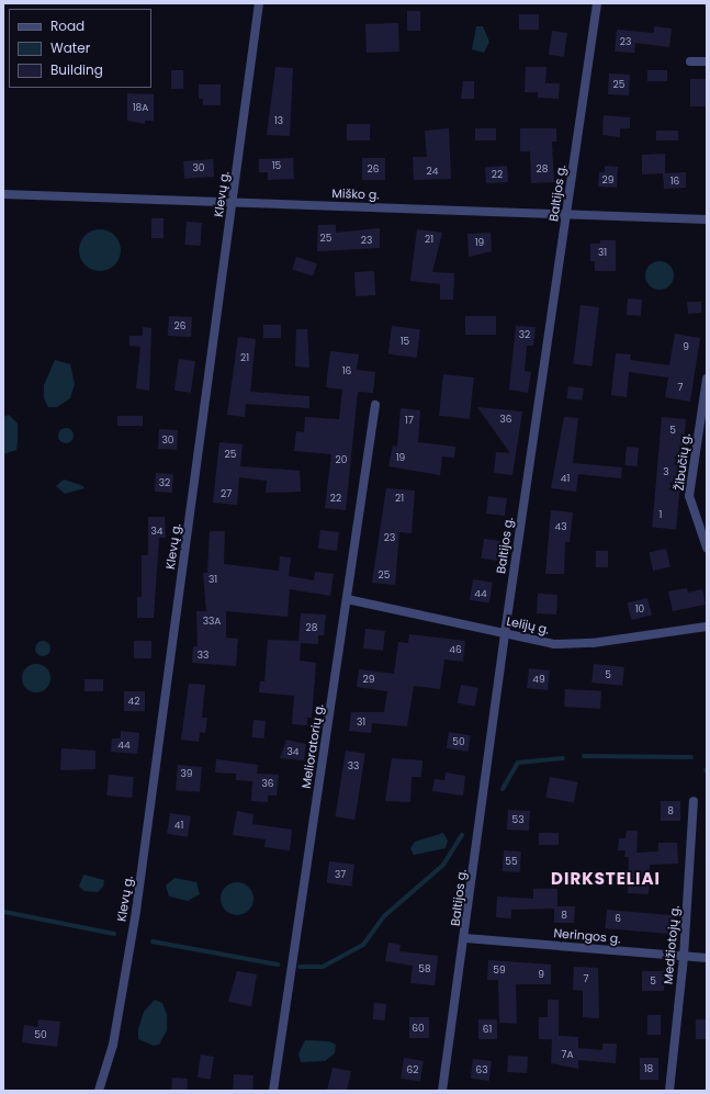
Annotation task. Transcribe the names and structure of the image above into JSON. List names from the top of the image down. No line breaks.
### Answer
{"streets":{"street":["Baltijos g.","Klevų g.","Miško g.","Žibučių g.","Lelijų g.","Melioratorių g.","Neringos g.","Medžiotojų g."]},"crossings":[["Baltijos g.","Miško g."],["Baltijos g.","Lelijų g."],["Baltijos g.","Neringos g."],["Klevų g.","Miško g."],["Lelijų g.","Melioratorių g."],["Neringos g.","Medžiotojų g."]],"districts":["DIRKSTELIAI"],"house_numbers":["23","25","18A","13","15","30","26","28","24","22","29","16","25","21","23","19","31","26","32","15","9","21","16","7","36","17","5","30","25","19","20","3","41","32","27","22","21","1","43","34","23","25","31","44","10","33A","28","46","33","5","29","49","42","31","50","44","34","33","39","36","8","53","41","55","37","8","6","58","59","9","7","5","60","61","50","7A","18","62","63"],"legend":["Road","Water","Building"]}
